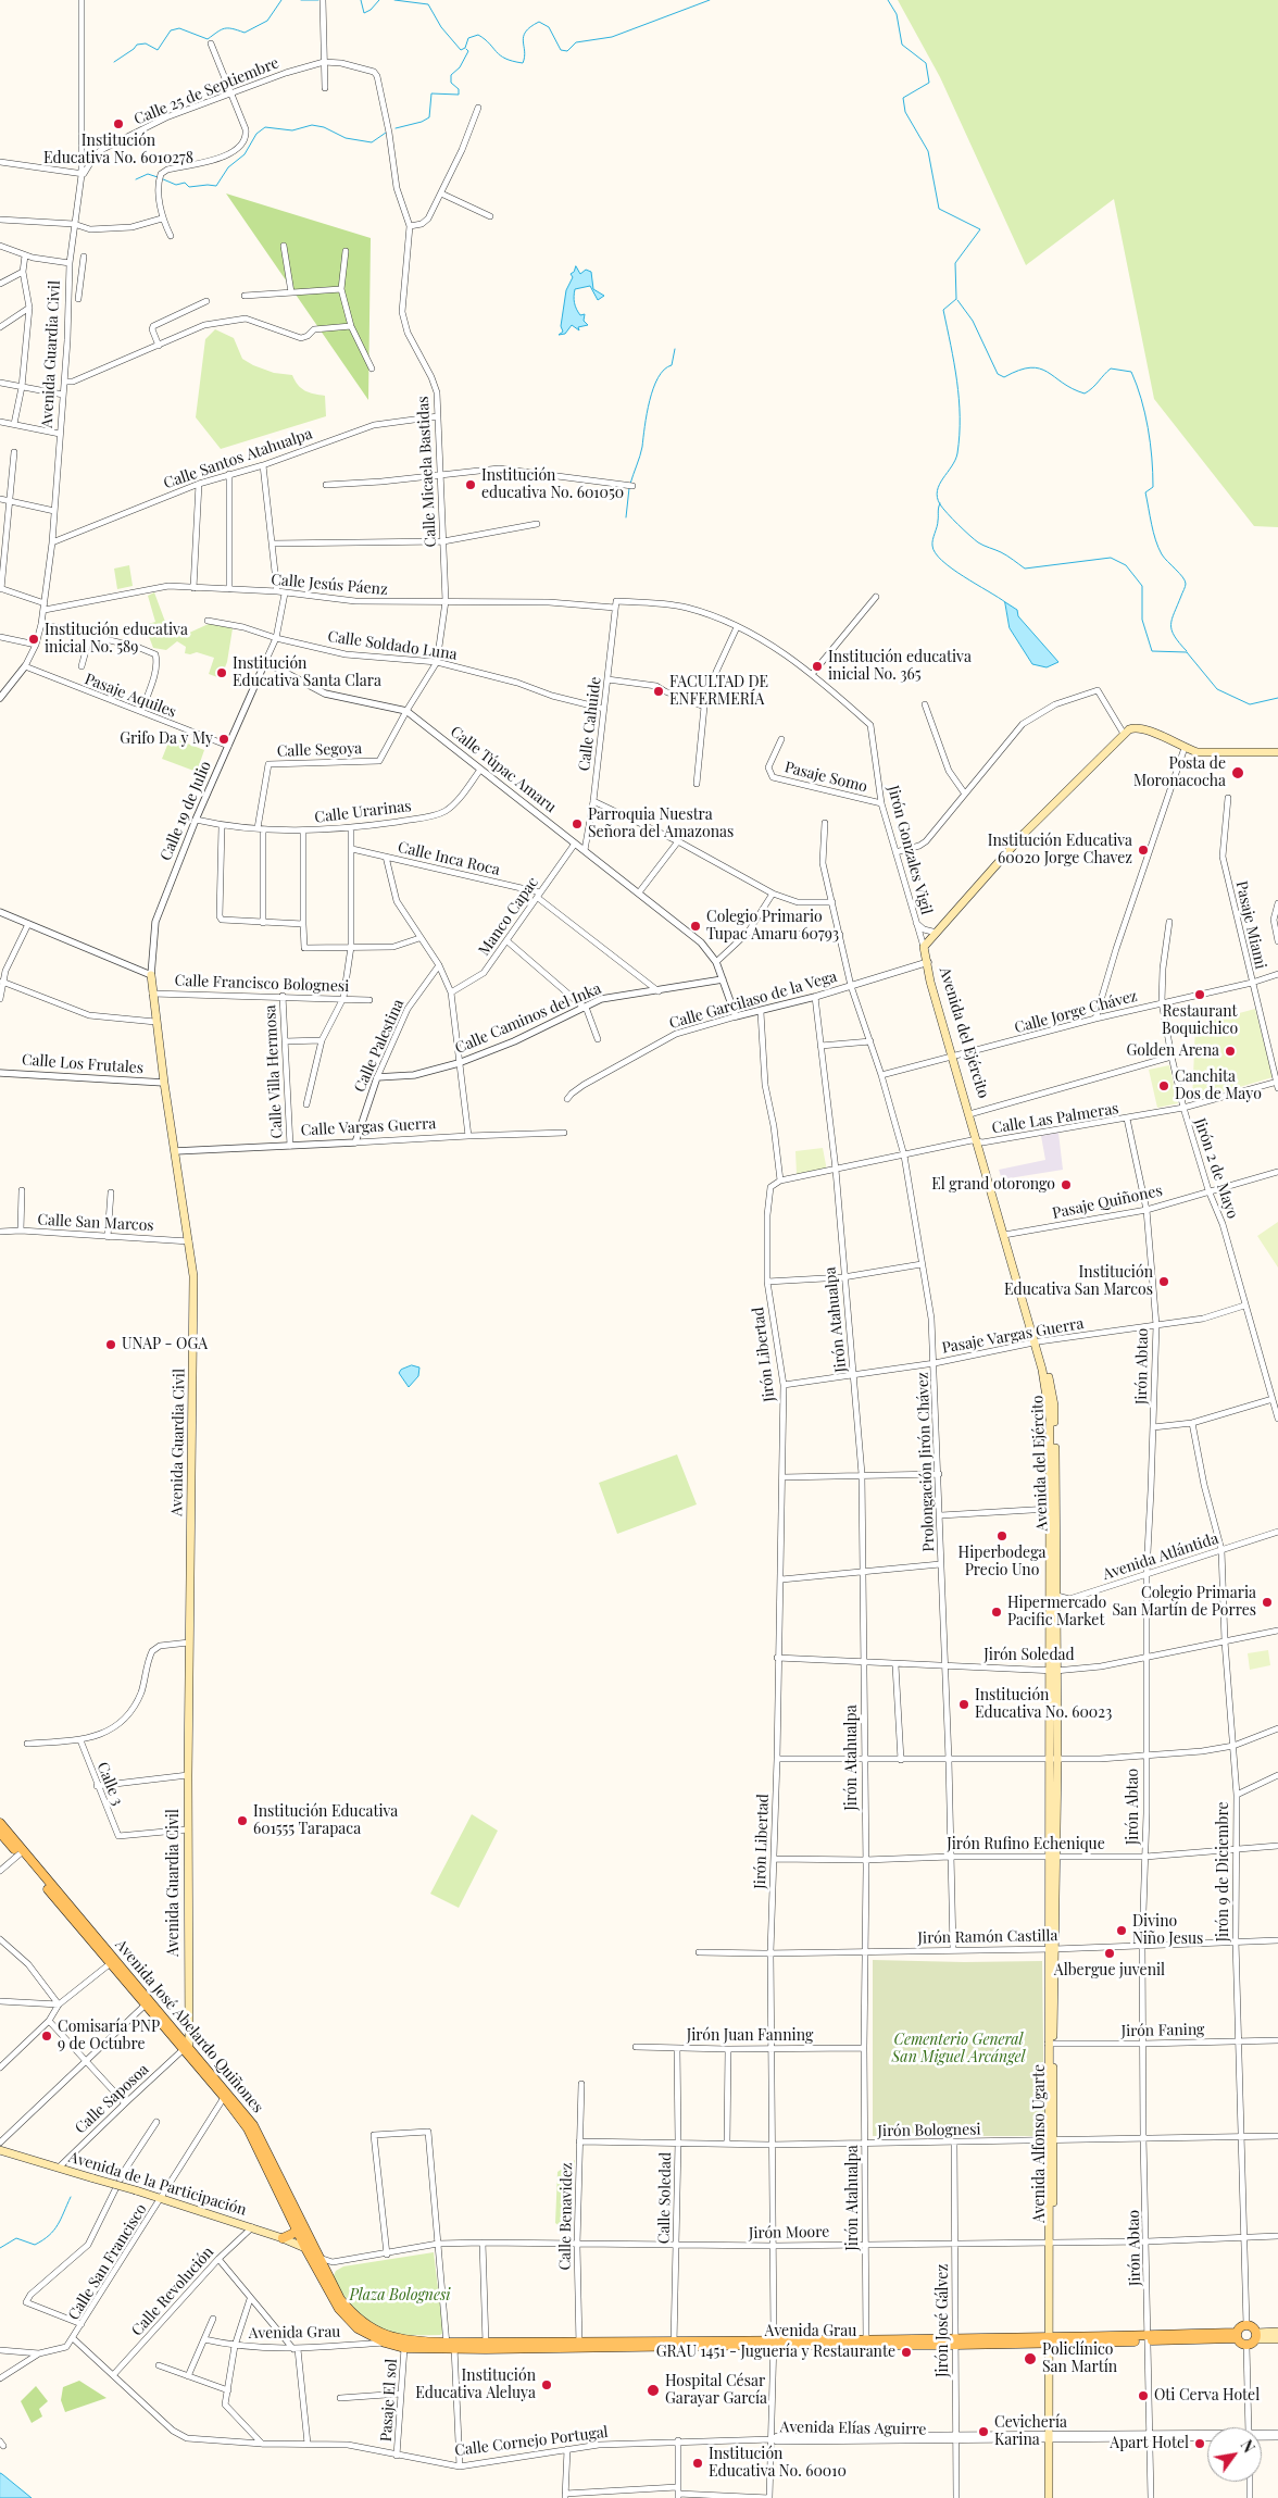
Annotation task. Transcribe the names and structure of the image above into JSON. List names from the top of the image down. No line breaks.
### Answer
{"streets":{"main road":["Avenida Guardia Civil","Avenida del Ejército","Avenida José Abelardo Quiñones","Avenida Alfonso Ugarte","Avenida de la Participación","Avenida Grau"],"street":["Calle 25 de Septiembre","Calle Santos Atahualpa","Calle Micaela Bastidas","Calle Jesús Páenz","Calle Soldado Luna","Pasaje Aquiles","Calle Cahuide","Calle Segoya","Calle Túpac Amaru","Pasaje Somo","Calle 19 de Julio","Calle Urarinas","Jirón Gonzales Vigil","Calle Inca Roca","Manco Capac","Pasaje Miami","Calle Francisco Bolognesi","Calle Garcilaso de la Vega","Calle Jorge Chávez","Calle Caminos del Inka","Calle Palestina","Calle Los Frutales","Calle Villa Hermosa","Calle Las Palmeras","Calle Vargas Guerra","Jirón 2 de Mayo","Pasaje Quiñones","Calle San Marcos","Jirón Atahualpa","Pasaje Vargas Guerra","Jirón Libertad","Jirón Abtao","Prolongación Jirón Chávez","Avenida Atlántida","Jirón Soledad","Calle 3","Jirón Rufino Echenique","Jirón 9 de Diciembre","Jirón Ramón Castilla","Jirón Faning","Jirón Juan Fanning","Calle Saposoa","Jirón Bolognesi","Calle Soledad","Calle Benavidez","Jirón Moore","Calle San Francisco","Calle Revolución","Jirón José Gálvez","Pasaje El sol","Avenida Elías Aguirre","Calle Cornejo Portugal"]},"crossings":[["Calle 25 de Septiembre","Avenida Guardia Civil"],["Calle 25 de Septiembre","Calle Micaela Bastidas"],["Avenida Guardia Civil","Calle Santos Atahualpa"],["Avenida Guardia Civil","Calle Jesús Páenz"],["Avenida Guardia Civil","Pasaje Aquiles"],["Avenida Guardia Civil","Calle 19 de Julio"],["Avenida Guardia Civil","Calle Francisco Bolognesi"],["Avenida Guardia Civil","Calle Los Frutales"],["Avenida Guardia Civil","Calle Vargas Guerra"],["Avenida Guardia Civil","Calle San Marcos"],["Avenida Guardia Civil","Calle 3"],["Avenida Guardia Civil","Avenida José Abelardo Quiñones"],["Avenida Guardia Civil","Calle Saposoa"],["Calle Santos Atahualpa","Calle Micaela Bastidas"],["Calle Micaela Bastidas","Calle Jesús Páenz"],["Calle Micaela Bastidas","Calle Soldado Luna"],["Calle Micaela Bastidas","Calle Segoya"],["Calle Micaela Bastidas","Calle Túpac Amaru"],["Calle Jesús Páenz","Calle Cahuide"],["Calle Jesús Páenz","Jirón Gonzales Vigil"],["Calle Soldado Luna","Calle Cahuide"],["Pasaje Aquiles","Calle 19 de Julio"],["Calle Cahuide","Calle Túpac Amaru"],["Calle Cahuide","Jirón Gonzales Vigil"],["Calle Segoya","Calle Túpac Amaru"],["Calle Segoya","Calle Urarinas"],["Calle Túpac Amaru","Calle Urarinas"],["Calle Túpac Amaru","Manco Capac"],["Calle Túpac Amaru","Calle Garcilaso de la Vega"],["Calle Túpac Amaru","Calle Caminos del Inka"],["Pasaje Somo","Jirón Gonzales Vigil"],["Calle 19 de Julio","Calle Urarinas"],["Jirón Gonzales Vigil","Avenida del Ejército"],["Calle Inca Roca","Manco Capac"],["Calle Inca Roca","Calle Caminos del Inka"],["Pasaje Miami","Calle Jorge Chávez"],["Pasaje Miami","Calle Las Palmeras"],["Calle Francisco Bolognesi","Calle Villa Hermosa"],["Calle Garcilaso de la Vega","Avenida del Ejército"],["Calle Garcilaso de la Vega","Jirón Atahualpa"],["Calle Garcilaso de la Vega","Prolongación Jirón Chávez"],["Calle Jorge Chávez","Avenida del Ejército"],["Calle Jorge Chávez","Jirón 2 de Mayo"],["Calle Jorge Chávez","Prolongación Jirón Chávez"],["Calle Caminos del Inka","Calle Palestina"],["Avenida del Ejército","Calle Las Palmeras"],["Avenida del Ejército","Pasaje Quiñones"],["Avenida del Ejército","Pasaje Vargas Guerra"],["Avenida del Ejército","Avenida Atlántida"],["Avenida del Ejército","Jirón Soledad"],["Avenida del Ejército","Jirón Rufino Echenique"],["Avenida del Ejército","Jirón Ramón Castilla"],["Avenida del Ejército","Avenida Alfonso Ugarte"],["Calle Palestina","Calle Vargas Guerra"],["Calle Villa Hermosa","Calle Vargas Guerra"],["Calle Las Palmeras","Jirón 2 de Mayo"],["Calle Las Palmeras","Jirón Atahualpa"],["Calle Las Palmeras","Jirón Libertad"],["Calle Las Palmeras","Jirón Abtao"],["Calle Las Palmeras","Prolongación Jirón Chávez"],["Jirón 2 de Mayo","Pasaje Quiñones"],["Jirón 2 de Mayo","Pasaje Vargas Guerra"],["Pasaje Quiñones","Jirón Abtao"],["Jirón Atahualpa","Pasaje Vargas Guerra"],["Jirón Atahualpa","Jirón Soledad"],["Jirón Atahualpa","Jirón Rufino Echenique"],["Jirón Atahualpa","Jirón Ramón Castilla"],["Jirón Atahualpa","Jirón Juan Fanning"],["Jirón Atahualpa","Jirón Bolognesi"],["Jirón Atahualpa","Jirón Moore"],["Jirón Atahualpa","Avenida Grau"],["Pasaje Vargas Guerra","Jirón Libertad"],["Pasaje Vargas Guerra","Jirón Abtao"],["Pasaje Vargas Guerra","Prolongación Jirón Chávez"],["Jirón Libertad","Jirón Soledad"],["Jirón Libertad","Jirón Rufino Echenique"],["Jirón Libertad","Jirón Ramón Castilla"],["Jirón Libertad","Jirón Juan Fanning"],["Jirón Libertad","Jirón Bolognesi"],["Jirón Libertad","Jirón Moore"],["Jirón Libertad","Avenida Grau"],["Jirón Libertad","Avenida Elías Aguirre"],["Jirón Libertad","Calle Cornejo Portugal"],["Jirón Abtao","Avenida Atlántida"],["Jirón Abtao","Jirón Soledad"],["Jirón Abtao","Jirón Rufino Echenique"],["Jirón Abtao","Jirón Ramón Castilla"],["Jirón Abtao","Jirón Faning"],["Jirón Abtao","Jirón Bolognesi"],["Jirón Abtao","Jirón Moore"],["Jirón Abtao","Avenida Grau"],["Jirón Abtao","Avenida Elías Aguirre"],["Prolongación Jirón Chávez","Jirón Soledad"],["Prolongación Jirón Chávez","Jirón Rufino Echenique"],["Prolongación Jirón Chávez","Jirón Ramón Castilla"],["Avenida Atlántida","Jirón 9 de Diciembre"],["Jirón Soledad","Jirón 9 de Diciembre"],["Jirón Rufino Echenique","Jirón 9 de Diciembre"],["Jirón 9 de Diciembre","Jirón Ramón Castilla"],["Jirón 9 de Diciembre","Jirón Faning"],["Jirón 9 de Diciembre","Jirón Bolognesi"],["Jirón 9 de Diciembre","Jirón Moore"],["Jirón 9 de Diciembre","Avenida Grau"],["Jirón Ramón Castilla","Avenida Alfonso Ugarte"],["Avenida José Abelardo Quiñones","Calle Saposoa"],["Avenida José Abelardo Quiñones","Avenida de la Participación"],["Avenida José Abelardo Quiñones","Jirón Moore"],["Avenida José Abelardo Quiñones","Calle San Francisco"],["Avenida José Abelardo Quiñones","Avenida Grau"],["Jirón Faning","Avenida Alfonso Ugarte"],["Jirón Juan Fanning","Calle Soledad"],["Calle Saposoa","Avenida de la Participación"],["Jirón Bolognesi","Avenida Alfonso Ugarte"],["Jirón Bolognesi","Calle Soledad"],["Jirón Bolognesi","Calle Benavidez"],["Jirón Bolognesi","Jirón José Gálvez"],["Avenida Alfonso Ugarte","Jirón Moore"],["Avenida Alfonso Ugarte","Avenida Grau"],["Avenida Alfonso Ugarte","Avenida Elías Aguirre"],["Avenida de la Participación","Calle San Francisco"],["Avenida de la Participación","Calle Revolución"],["Calle Soledad","Jirón Moore"],["Calle Soledad","Avenida Grau"],["Calle Benavidez","Jirón Moore"],["Calle Benavidez","Avenida Grau"],["Jirón Moore","Jirón José Gálvez"],["Calle San Francisco","Calle Cornejo Portugal"],["Calle Revolución","Calle Cornejo Portugal"],["Jirón José Gálvez","Avenida Grau"],["Jirón José Gálvez","Avenida Elías Aguirre"],["Avenida Grau","Pasaje El sol"],["Pasaje El sol","Calle Cornejo Portugal"],["Avenida Elías Aguirre","Calle Cornejo Portugal"]],"parks":["Cementerio General San Miguel Arcángel","Plaza Bolognesi"],"places":["Institución Educativa No. 6010278","Institución educativa No. 601050","Institución educativa inicial No. 589","Institución educativa inicial No. 365","Institución Educativa Santa Clara","FACULTAD DE ENFERMERÍA","Grifo Da y My","Posta de Moronacocha","Parroquia Nuestra Señora del Amazonas","Institución Educativa 60020 Jorge Chavez","Colegio Primario Tupac Amaru 60793","Restaurant Boquichico","Golden Arena","Canchita Dos de Mayo","El grand otorongo","Institución Educativa San Marcos","UNAP - OGA","Hiperbodega Precio Uno","Colegio Primaria San Martín de Porres","Hipermercado Pacific Market","Institución Educativa No. 60023","Institución Educativa 601555 Tarapaca","Divino Niño Jesus","Albergue juvenil","Comisaría PNP 9 de Octubre","GRAU 1451 - Juguería y Restaurante","Policlínico San Martín","Institución Educativa Aleluya","Hospital César Garayar García","Oti Cerva Hotel","Cevichería Karina","Apart Hotel","Institución Educativa No. 60010"],"north":"top right"}
